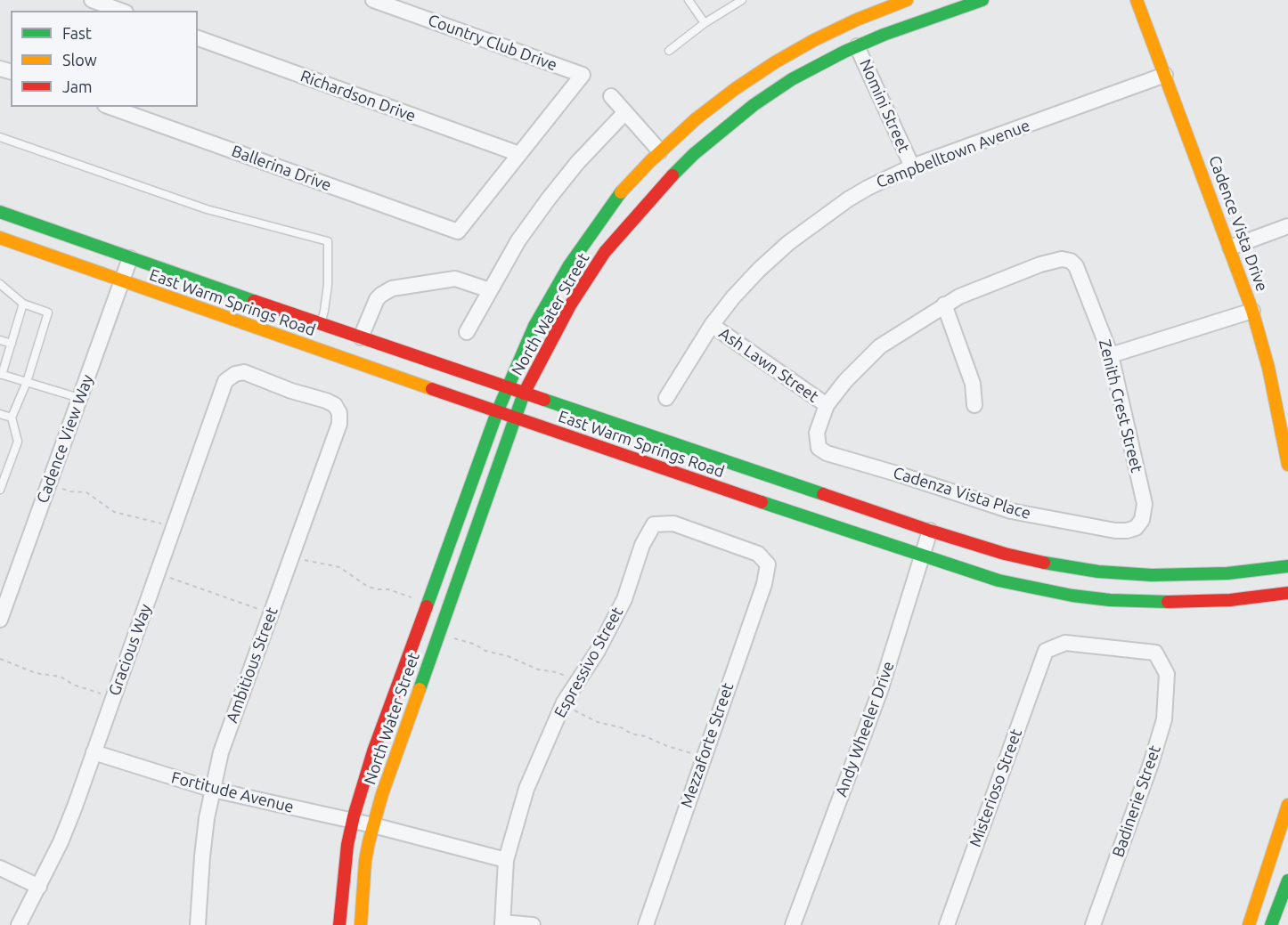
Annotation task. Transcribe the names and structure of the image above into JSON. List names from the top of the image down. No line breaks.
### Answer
{"streets":{"main road":["Cadence Vista Drive","East Warm Springs Road","North Water Street"],"street":["Country Club Drive","Richardson Drive","Nomini Street","Campbelltown Avenue","Ballerina Drive","Ash Lawn Street","Zenith Crest Street","Cadence View Way","Cadenza Vista Place","Gracious Way","Espressivo Street","Ambitious Street","Andy Wheeler Drive","Mezzaforte Street","Misterioso Street","Fortitude Avenue","Badinerie Street"]},"crossings":[["Country Club Drive","Richardson Drive"],["Country Club Drive","Ballerina Drive"],["Richardson Drive","Ballerina Drive"],["Nomini Street","Campbelltown Avenue"],["Nomini Street","North Water Street"],["Campbelltown Avenue","Cadence Vista Drive"],["Campbelltown Avenue","Ash Lawn Street"],["East Warm Springs Road","North Water Street"],["East Warm Springs Road","Cadence View Way"],["East Warm Springs Road","Andy Wheeler Drive"],["North Water Street","Fortitude Avenue"],["Ash Lawn Street","Cadenza Vista Place"],["Zenith Crest Street","Cadenza Vista Place"],["Gracious Way","Ambitious Street"],["Gracious Way","Fortitude Avenue"],["Espressivo Street","Mezzaforte Street"],["Espressivo Street","Fortitude Avenue"],["Ambitious Street","Fortitude Avenue"],["Misterioso Street","Badinerie Street"]],"legend":["Fast","Slow","Jam"]}
